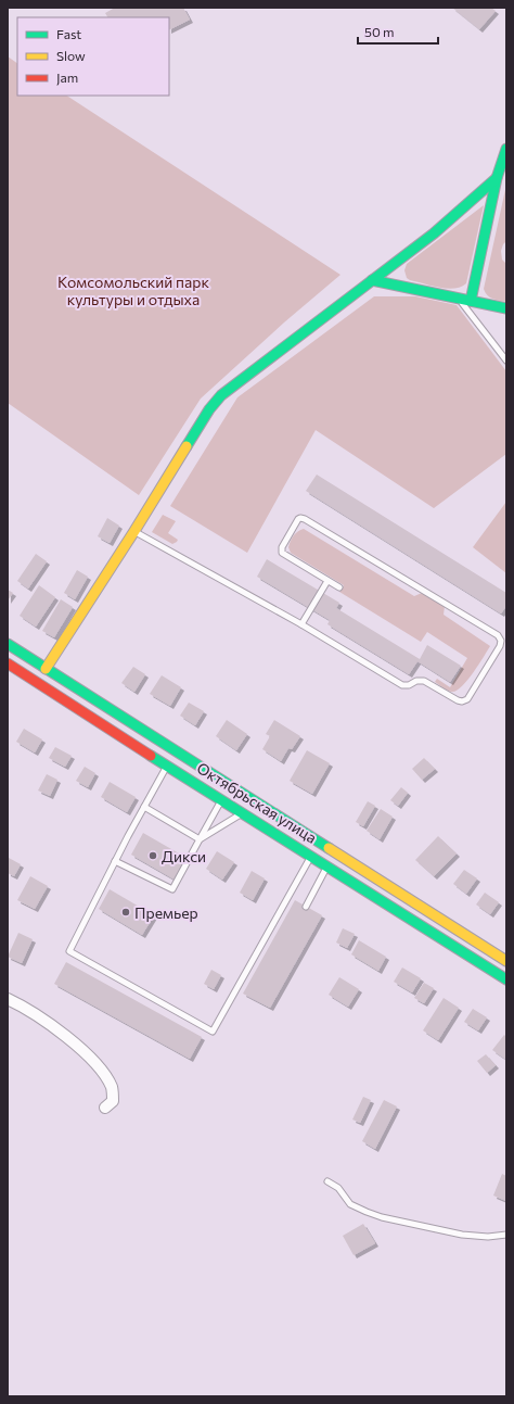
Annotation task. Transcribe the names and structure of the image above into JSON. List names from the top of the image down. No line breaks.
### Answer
{"streets":{"main road":["Октябрьская улица"]},"parks":["Комсомольский парк культуры и отдыха"],"places":["Дикси","Премьер"],"legend":["Fast","Slow","Jam"],"scale_bar":"50 m"}
